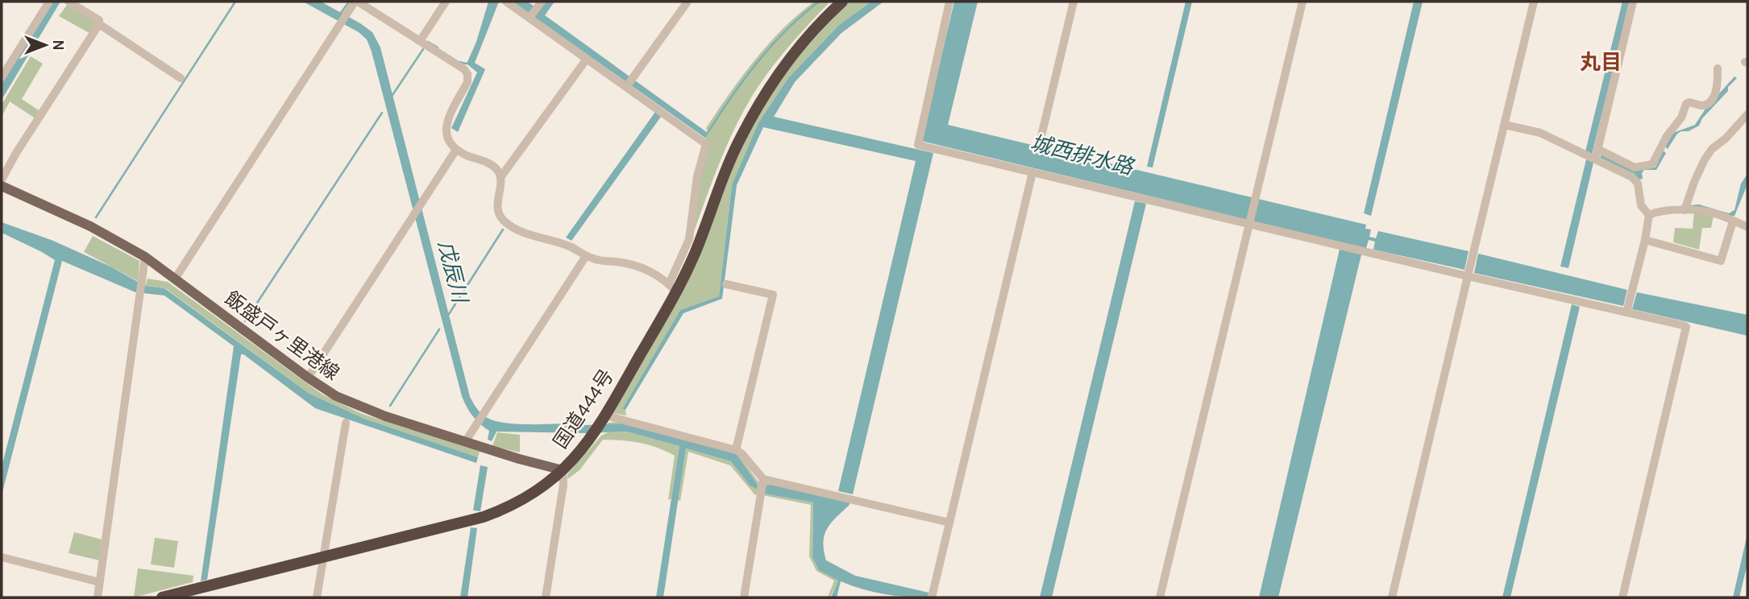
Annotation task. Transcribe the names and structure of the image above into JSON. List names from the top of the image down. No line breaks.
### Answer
{"streets":{"highway":["国道444号"],"main road":["飯盛戸ヶ里港線"]},"crossings":[["飯盛戸ヶ里港線","国道444号"]],"districts":["丸目"],"water":["城西排水路","戊辰川"],"north":"right"}
